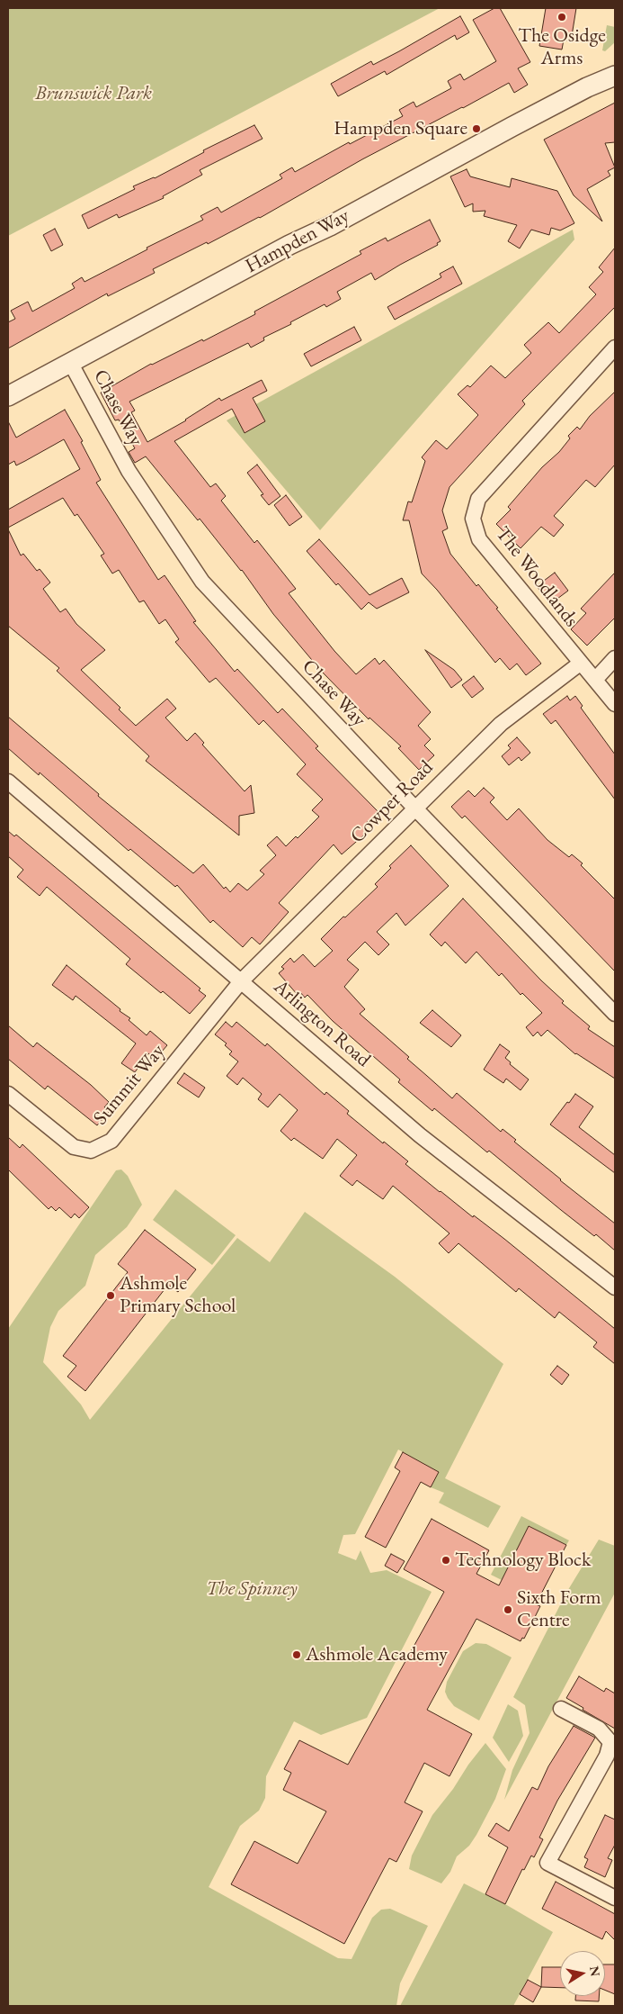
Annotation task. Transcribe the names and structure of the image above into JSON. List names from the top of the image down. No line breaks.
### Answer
{"streets":{"street":["Hampden Way","Chase Way","The Woodlands","Cowper Road","Arlington Road","Summit Way"]},"crossings":[["Hampden Way","Chase Way"],["Chase Way","Cowper Road"],["The Woodlands","Cowper Road"],["Cowper Road","Arlington Road"],["Cowper Road","Summit Way"],["Arlington Road","Summit Way"]],"parks":["Brunswick Park","The Spinney"],"places":["The Osidge Arms","Hampden Square","Ashmole Primary School","Technology Block","Sixth Form Centre","Ashmole Academy"],"north":"right"}
